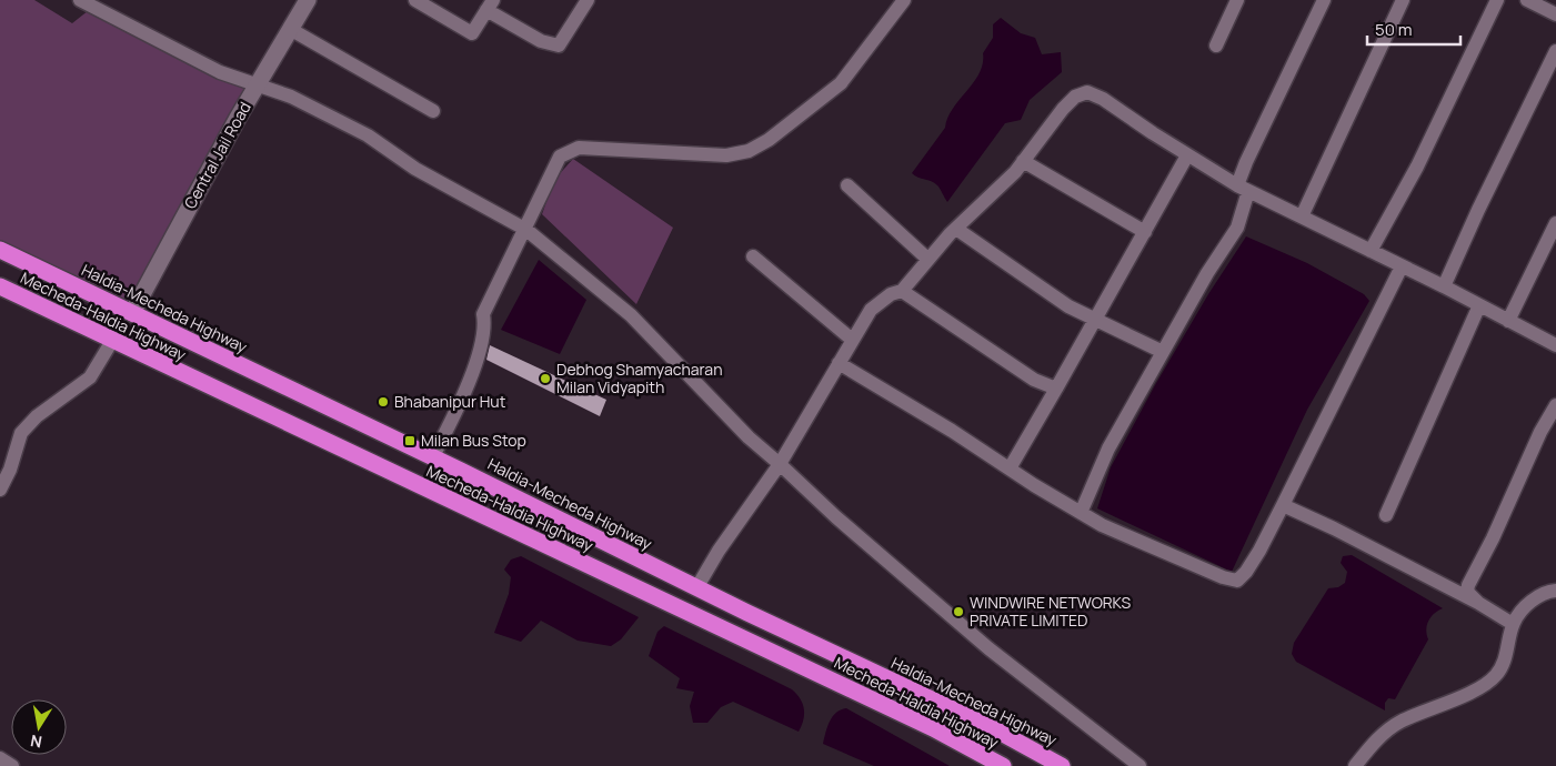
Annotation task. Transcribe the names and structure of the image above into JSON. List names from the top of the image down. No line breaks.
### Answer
{"streets":{"highway":["Haldia-Mecheda Highway","Mecheda-Haldia Highway"],"street":["Central Jail Road"]},"crossings":[["Central Jail Road","Haldia-Mecheda Highway"]],"places":{"other":["Debhog Shamyacharan Milan Vidyapith","Bhabanipur Hut","WINDWIRE NETWORKS PRIVATE LIMITED"],"transit":["Milan Bus Stop"]},"scale_bar":"50 m","north":"bottom"}
